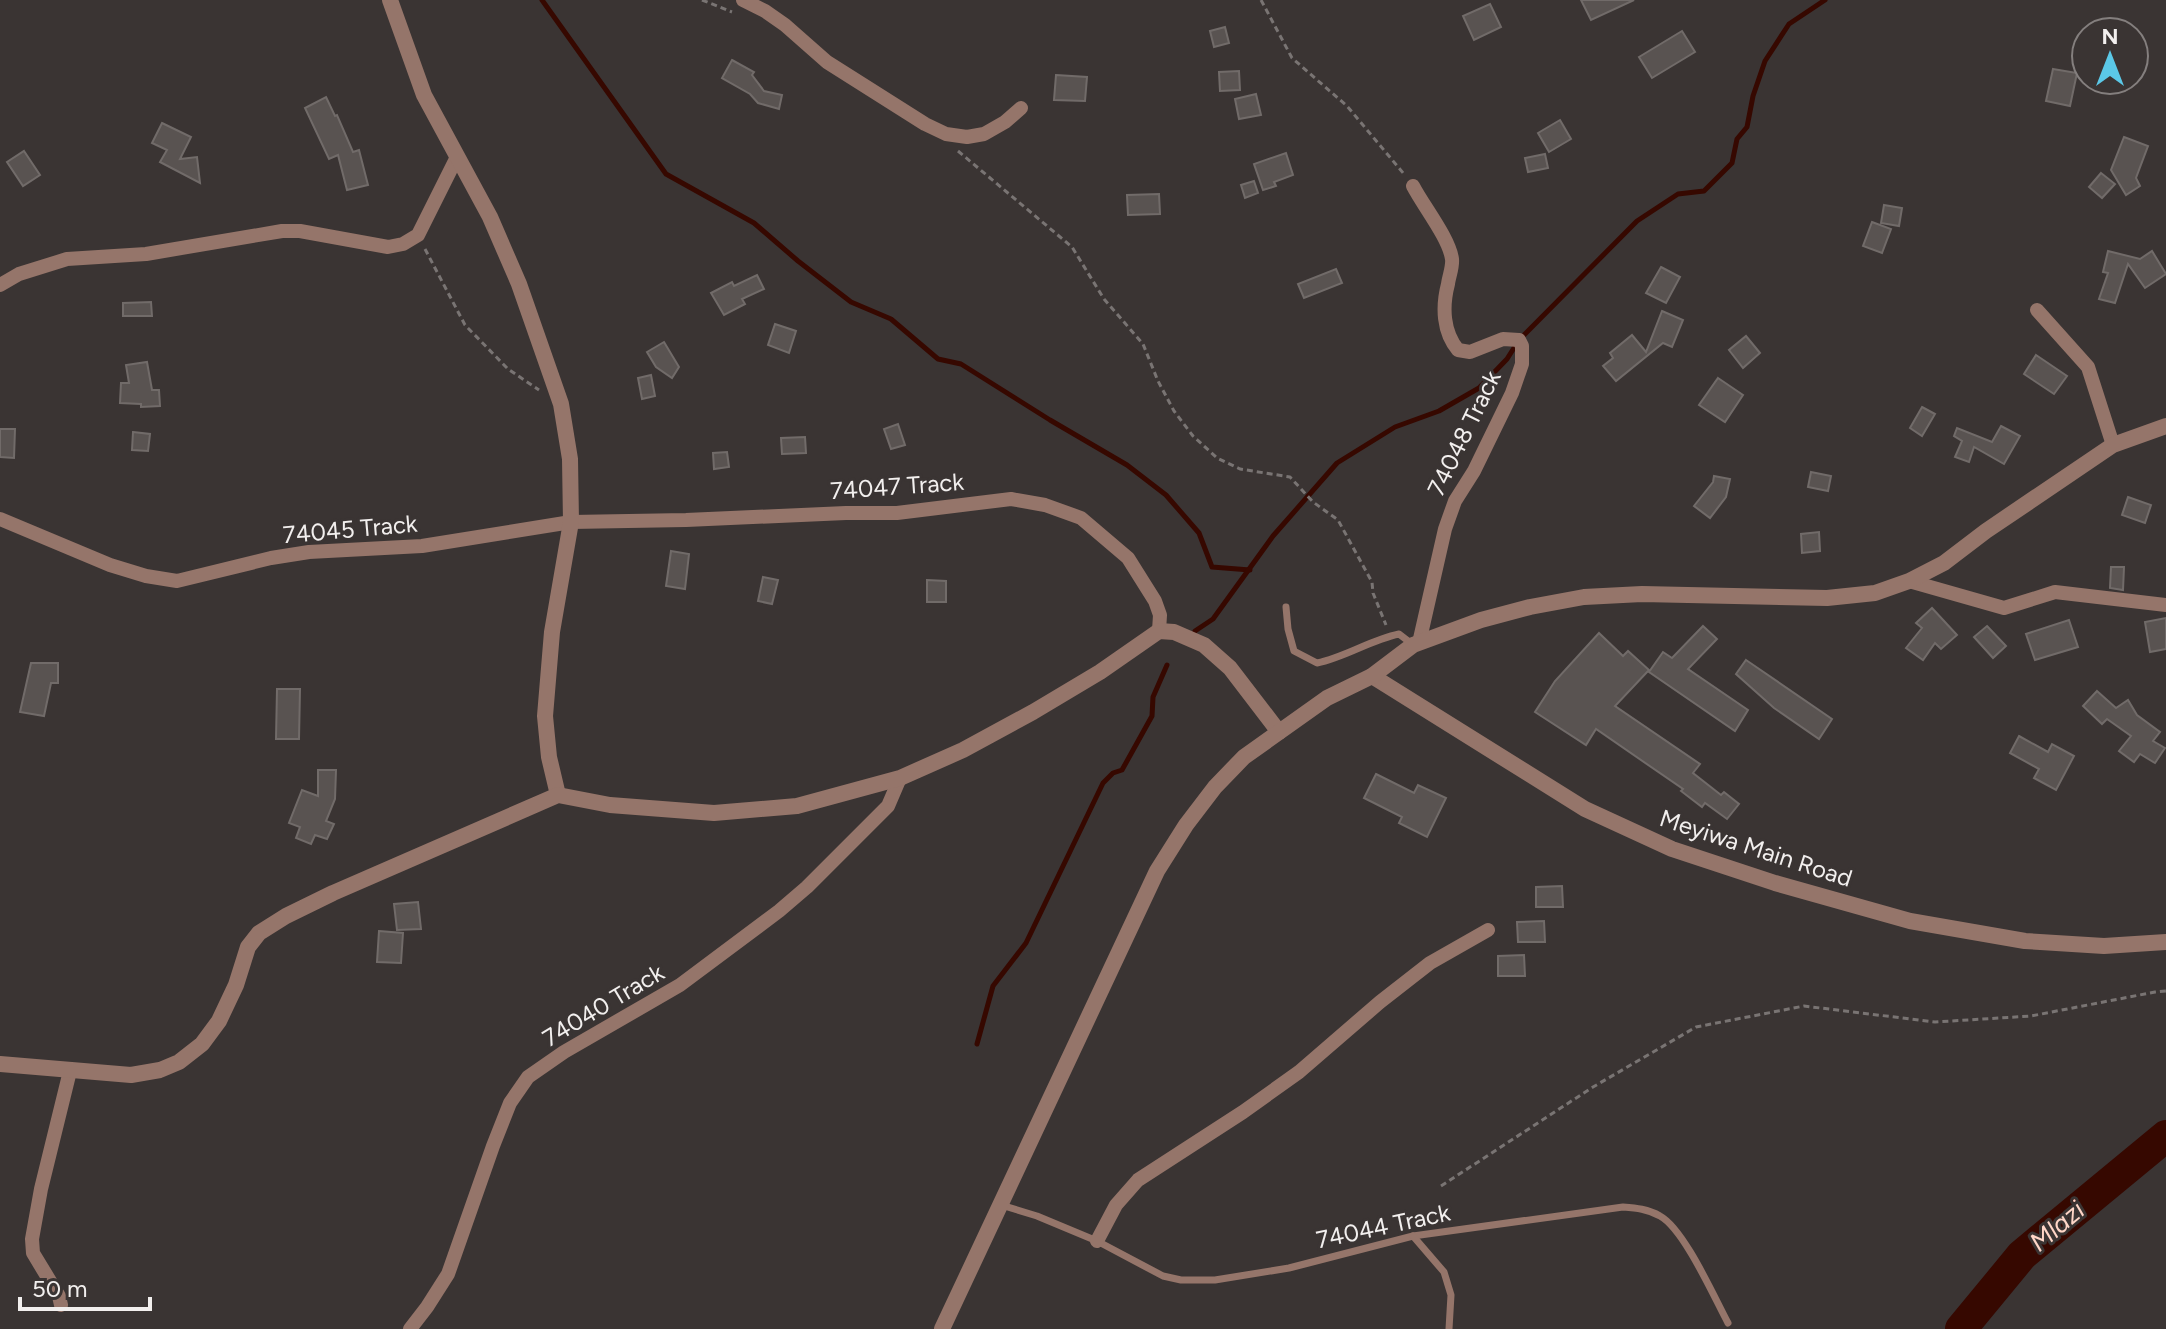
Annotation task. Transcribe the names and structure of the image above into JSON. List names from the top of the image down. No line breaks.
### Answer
{"streets":{"street":["74048 Track","74047 Track","74045 Track","Meyiwa Main Road","74040 Track"],"lane":["74044 Track"]},"crossings":[["74047 Track","74045 Track"]],"water":["Mlazi"],"scale_bar":"50 m","north":"top"}
